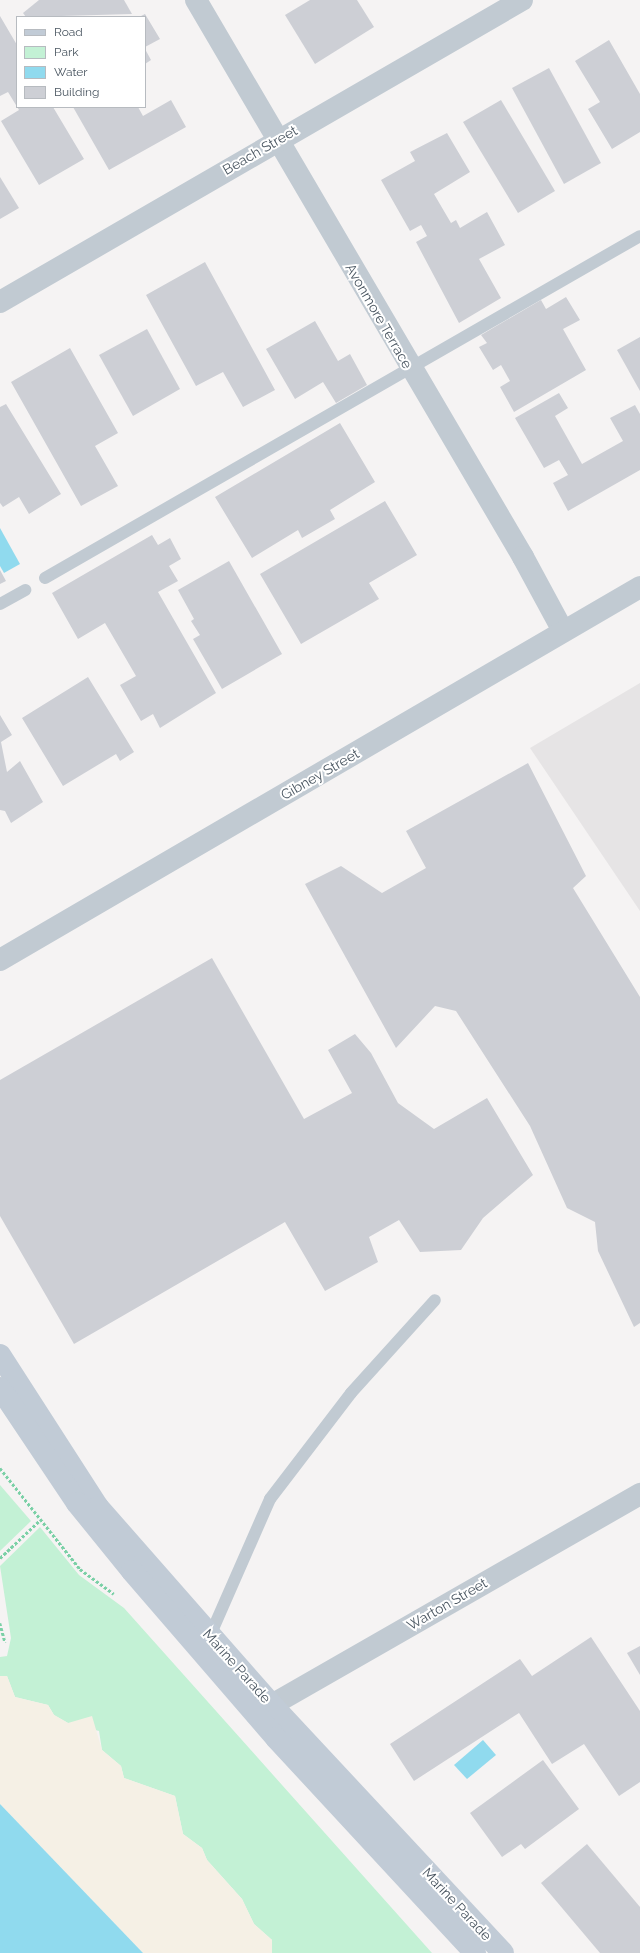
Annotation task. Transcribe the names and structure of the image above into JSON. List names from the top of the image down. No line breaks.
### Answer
{"streets":{"main road":["Marine Parade"],"street":["Beach Street","Avonmore Terrace","Gibney Street","Warton Street"]},"crossings":[["Beach Street","Avonmore Terrace"],["Avonmore Terrace","Gibney Street"],["Warton Street","Marine Parade"]],"legend":["Road","Park","Water","Building"]}
